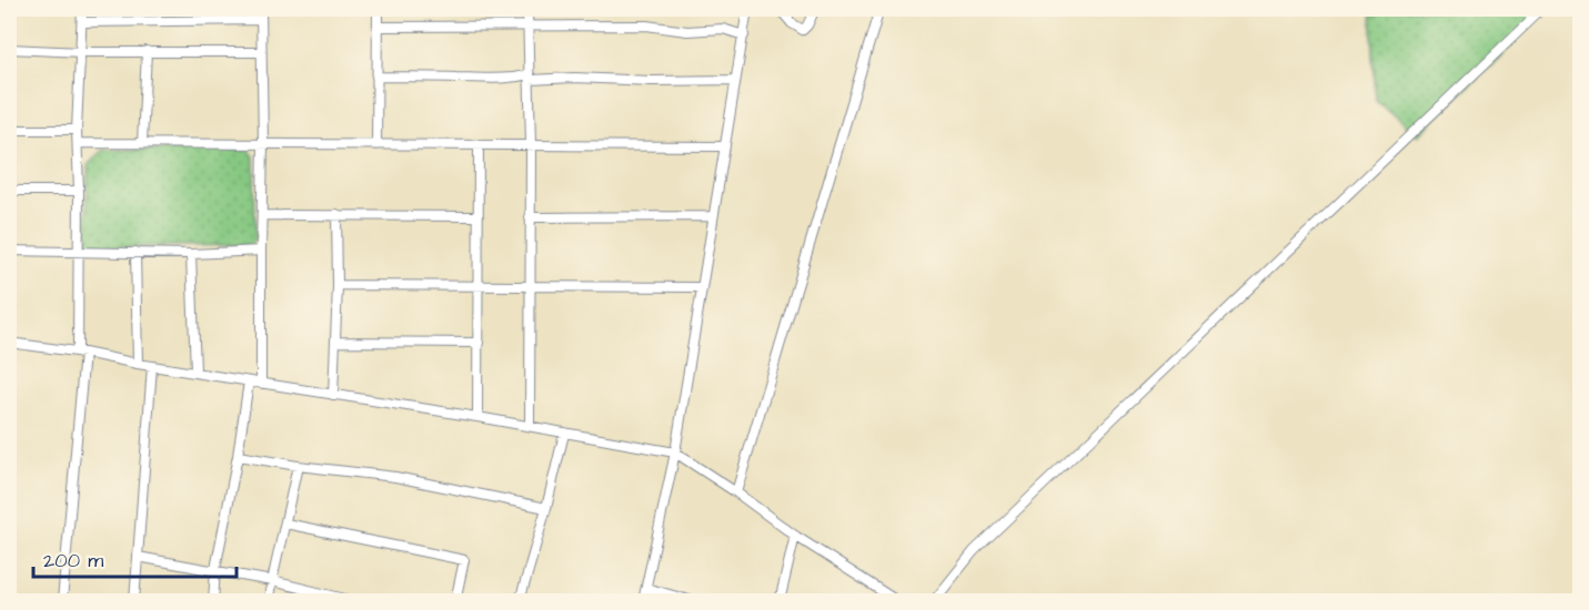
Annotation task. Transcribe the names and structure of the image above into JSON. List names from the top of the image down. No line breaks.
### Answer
{"scale_bar":"200 m"}
